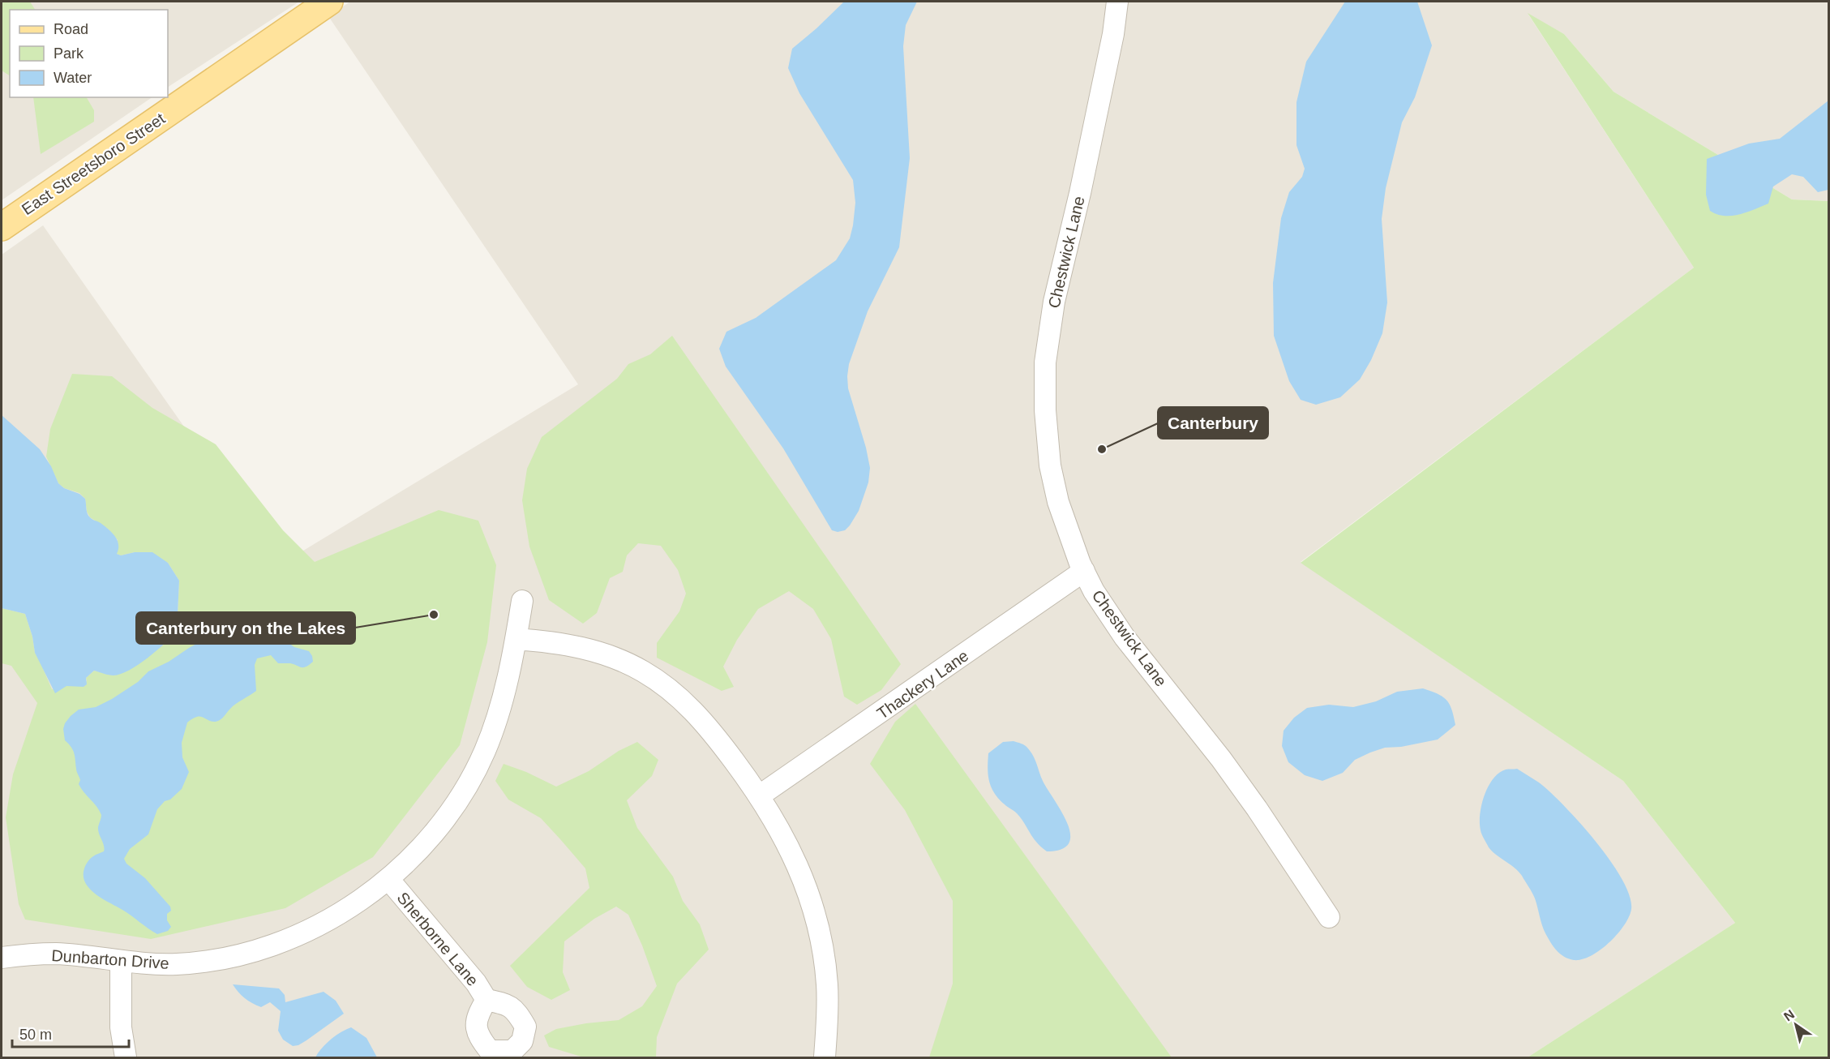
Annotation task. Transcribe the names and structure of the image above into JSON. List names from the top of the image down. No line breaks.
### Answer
{"streets":{"main road":["East Streetsboro Street"],"street":["Chestwick Lane","Thackery Lane","Sherborne Lane","Dunbarton Drive"]},"crossings":[["Chestwick Lane","Thackery Lane"],["Sherborne Lane","Dunbarton Drive"]],"places":["Canterbury","Canterbury on the Lakes"],"legend":["Road","Park","Water"],"scale_bar":"50 m","north":"top left"}
